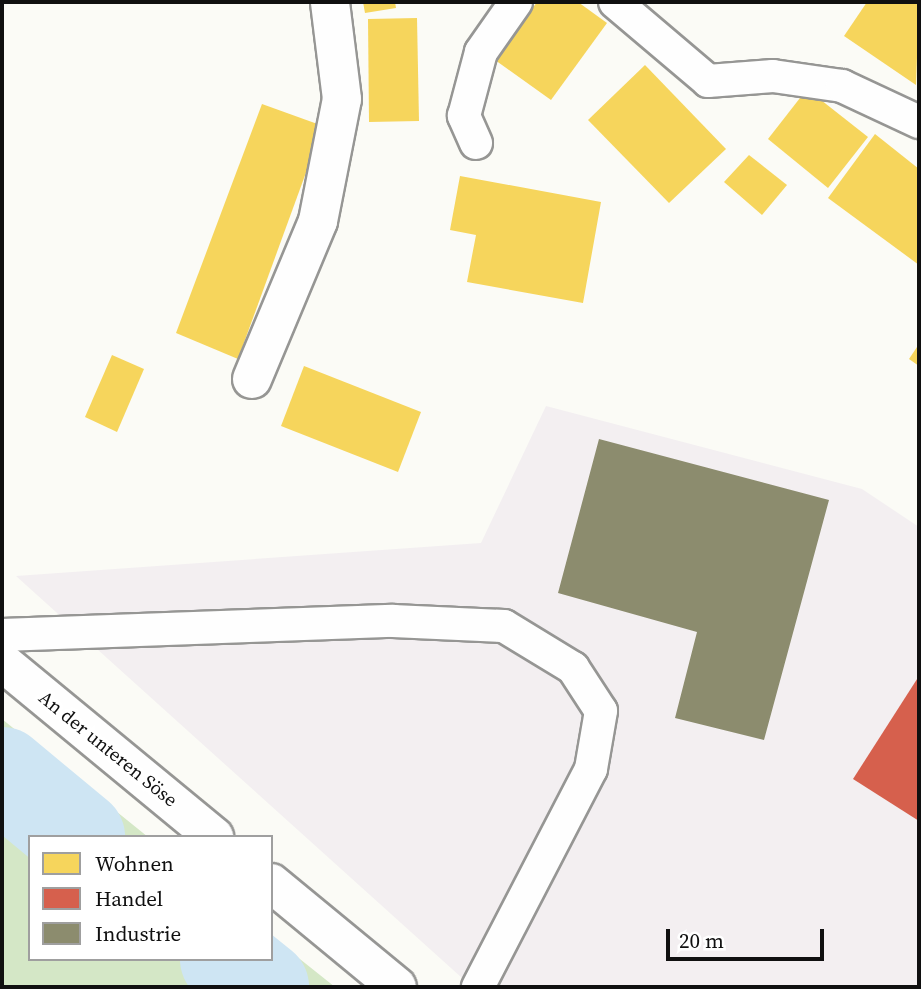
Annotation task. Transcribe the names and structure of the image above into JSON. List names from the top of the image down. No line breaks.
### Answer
{"streets":{"street":["An der unteren Söse"]},"legend":["Wohnen","Handel","Industrie"],"scale_bar":"20 m"}
